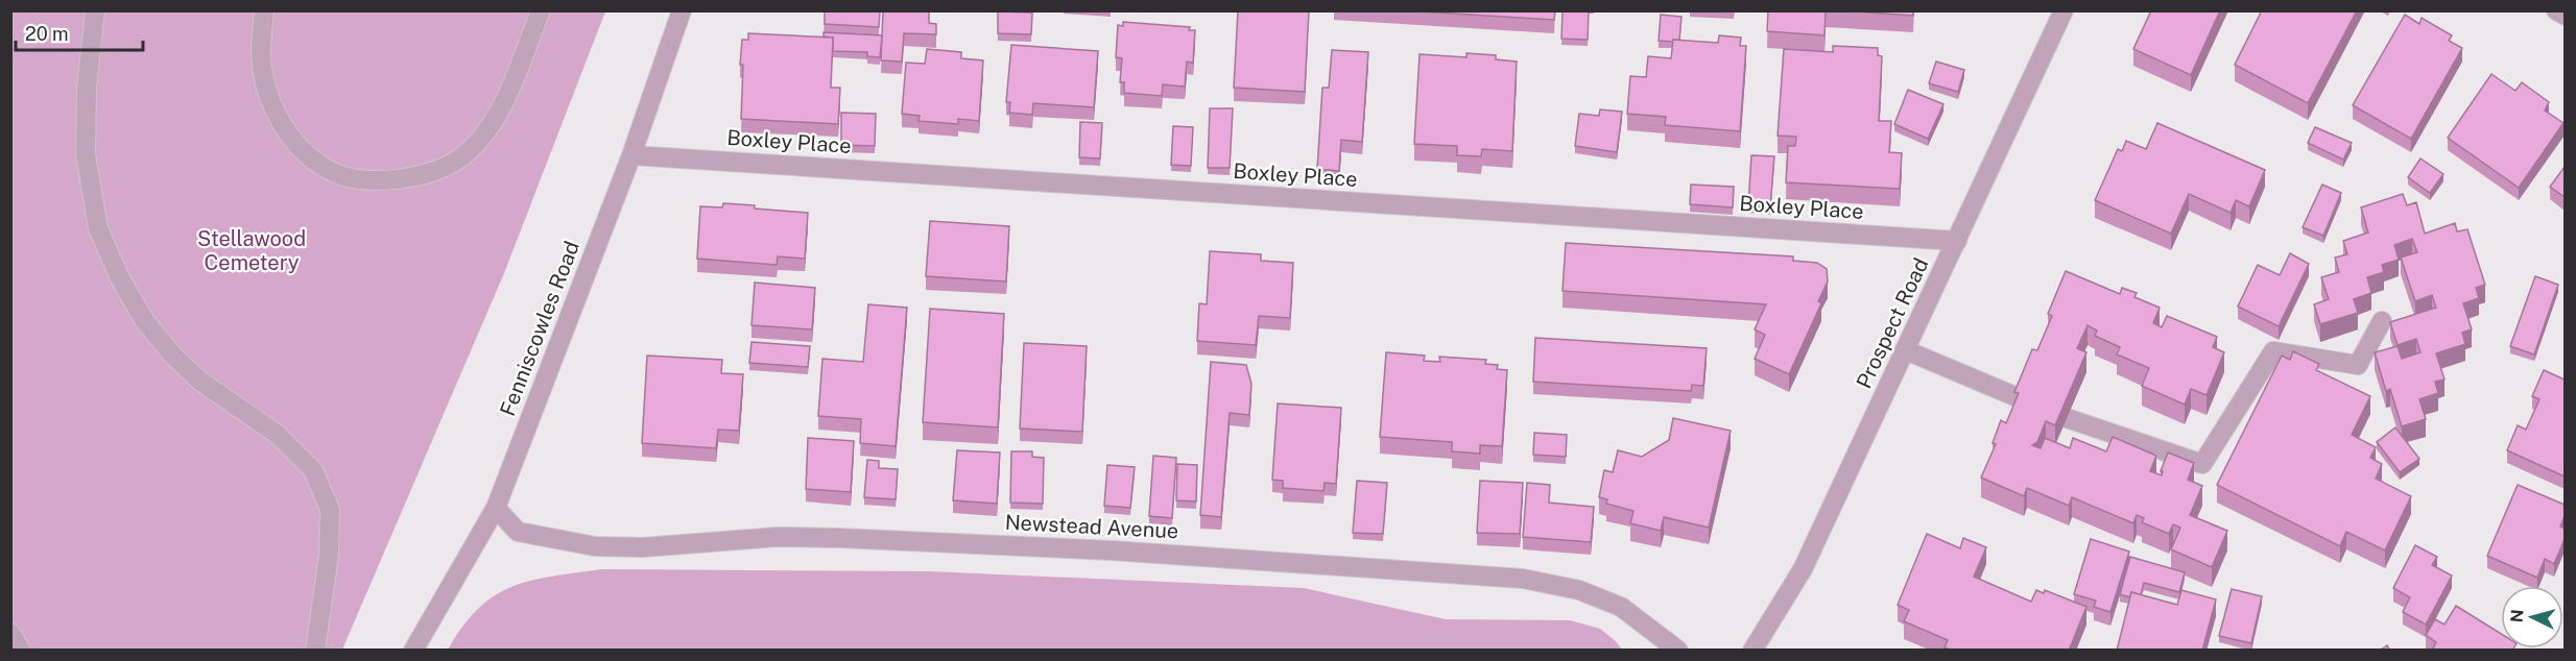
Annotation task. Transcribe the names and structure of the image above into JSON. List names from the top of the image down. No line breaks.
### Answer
{"streets":{"street":["Boxley Place","Prospect Road","Fenniscowles Road","Newstead Avenue"]},"crossings":[["Boxley Place","Prospect Road"],["Boxley Place","Fenniscowles Road"],["Fenniscowles Road","Newstead Avenue"]],"parks":["Stellawood Cemetery"],"scale_bar":"20 m","north":"left"}
